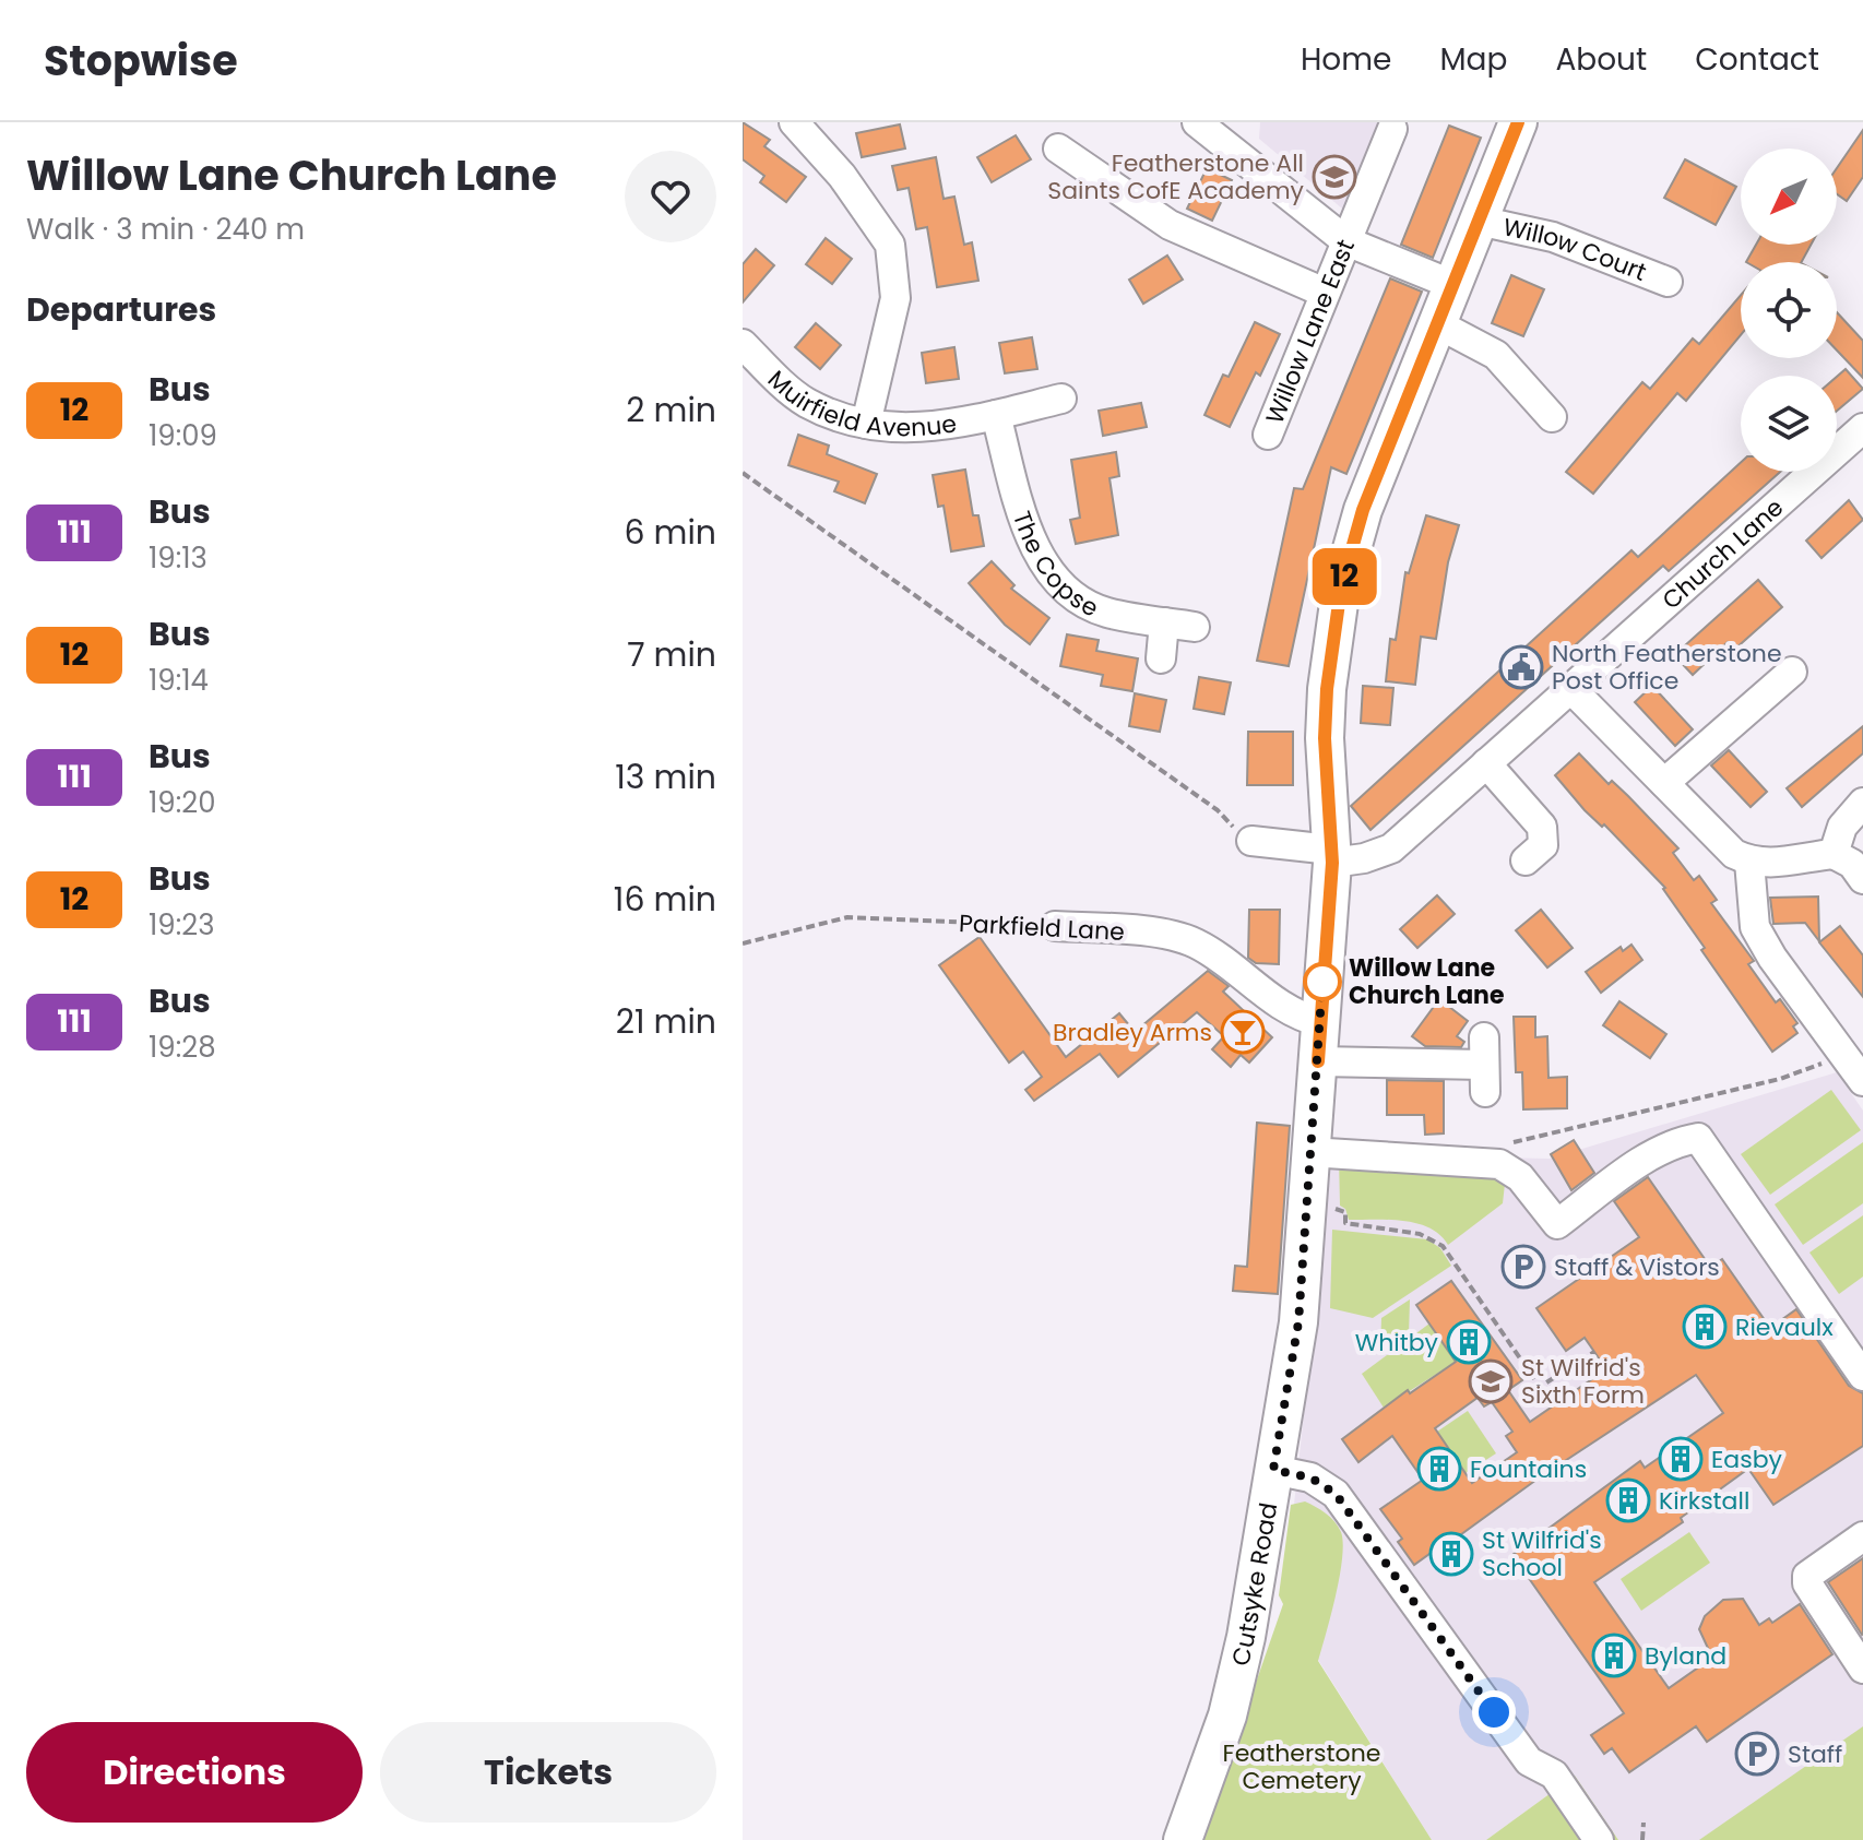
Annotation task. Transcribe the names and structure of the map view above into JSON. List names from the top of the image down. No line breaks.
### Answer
{"streets":{"main road":["Cutsyke Road"],"street":["Willow Court","Willow Lane East","Muirfield Avenue","Church Lane","The Copse","Parkfield Lane"]},"crossings":[["Willow Court","Cutsyke Road"],["Willow Lane East","Cutsyke Road"],["Muirfield Avenue","The Copse"],["Church Lane","Cutsyke Road"],["Parkfield Lane","Cutsyke Road"]],"parks":["Featherstone Cemetery"],"places":{"school or university":["Featherstone All Saints CofE Academy","St Wilfrid's Sixth Form"],"public building":["North Featherstone Post Office"],"other":["Willow Lane Church Lane"],"bar":["Bradley Arms"],"parking":["Staff & Vistors","Staff"],"building":["Rievaulx","Whitby","Easby","Fountains","Kirkstall","St Wilfrid's School","Byland"]},"lines":["bus line 12"],"north":"bottom left","page":{"header":"Stopwise","nav":["Home","Map","About","Contact"],"heading":[["Willow Lane Church Lane","Walk · 3 min · 240 m"],"Departures"],"on_map":"12","list":[{"mark":"12","name":"Bus","note":"19:09","value":"2 min"},{"mark":"111","name":"Bus","note":"19:13","value":"6 min"},{"mark":"12","name":"Bus","note":"19:14","value":"7 min"},{"mark":"111","name":"Bus","note":"19:20","value":"13 min"},{"mark":"12","name":"Bus","note":"19:23","value":"16 min"},{"mark":"111","name":"Bus","note":"19:28","value":"21 min"}],"buttons":["Directions","Tickets"]}}
